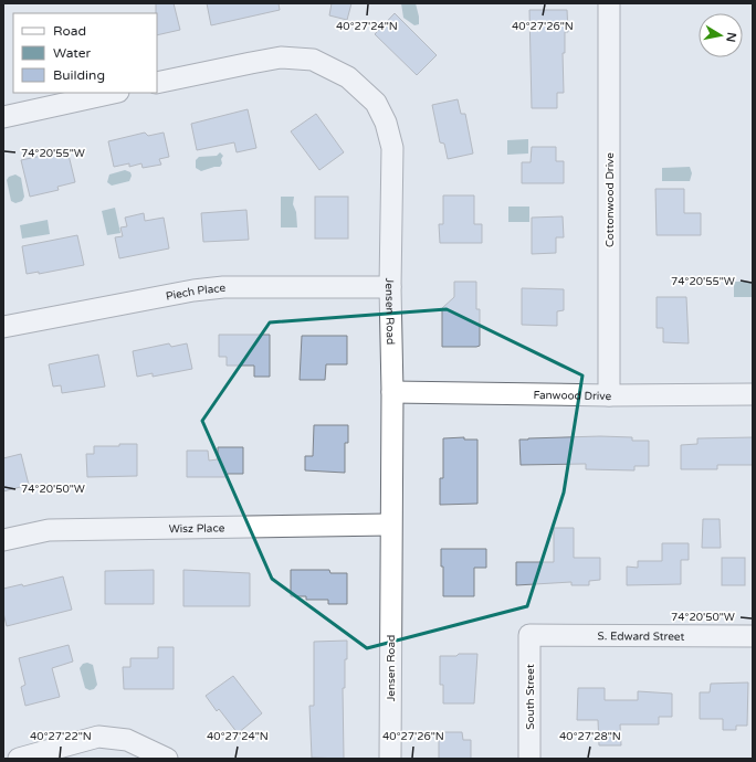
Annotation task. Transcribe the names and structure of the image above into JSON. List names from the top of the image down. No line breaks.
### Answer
{"streets":{"street":["Cottonwood Drive","Piech Place","Jensen Road","Fanwood Drive","Wisz Place","S. Edward Street","South Street"]},"crossings":[["Cottonwood Drive","Fanwood Drive"],["Piech Place","Jensen Road"],["Jensen Road","Fanwood Drive"],["Jensen Road","Wisz Place"],["S. Edward Street","South Street"]],"legend":["Road","Water","Building"],"north":"right","coordinates":["40°27'24\"N","40°27'26\"N","74°20'55\"W","74°20'50\"W","40°27'22\"N","40°27'28\"N"]}
